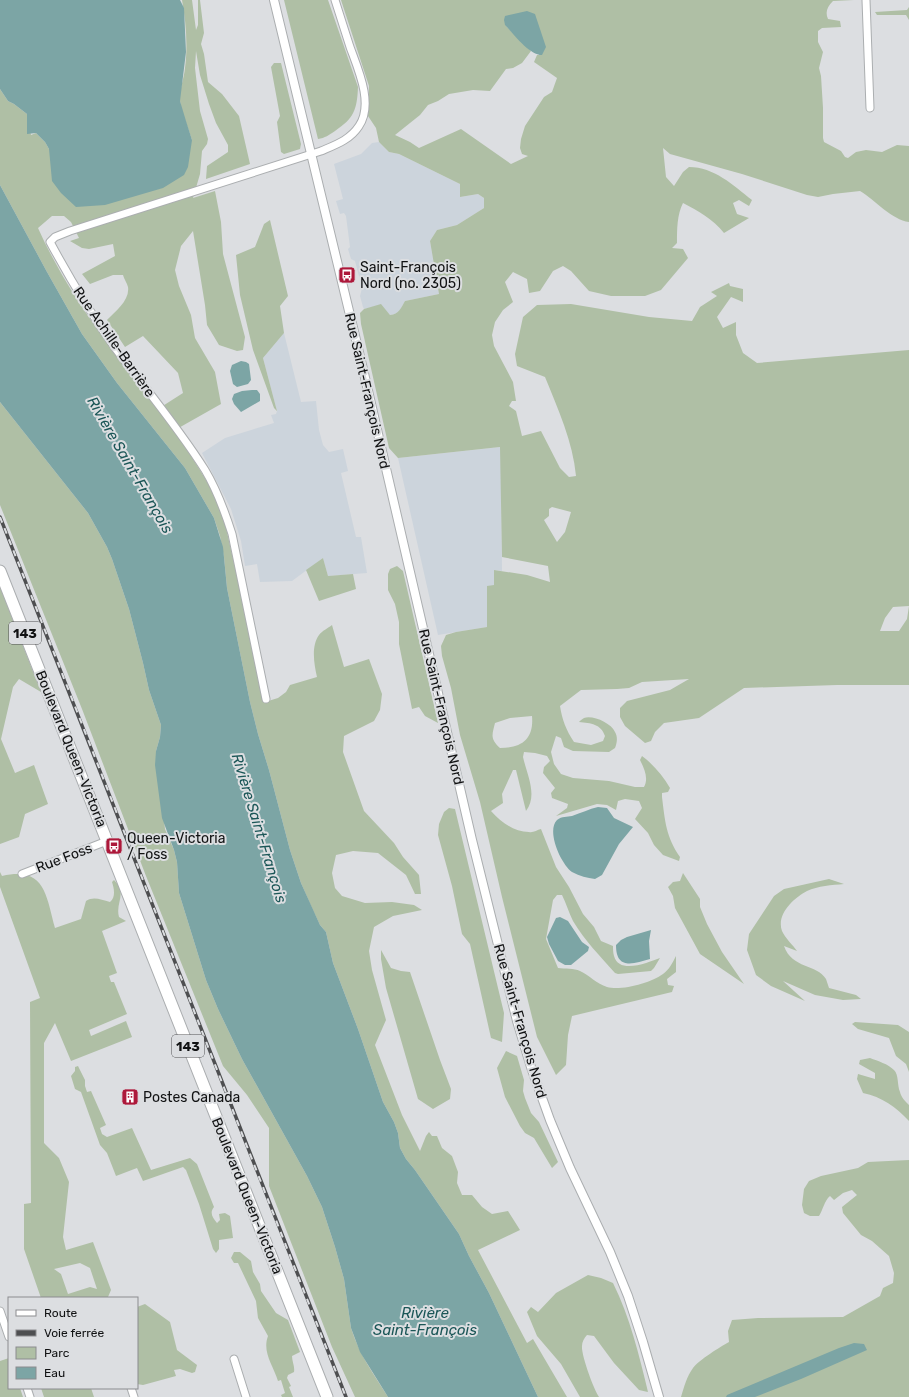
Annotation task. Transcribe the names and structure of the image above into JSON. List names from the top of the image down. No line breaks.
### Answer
{"streets":{"main road":["143","Boulevard Queen-Victoria"],"street":["Rue Achille-Barrière","Rue Saint-François Nord","Rue Foss"]},"crossings":[["Rue Achille-Barrière","Rue Saint-François Nord"],["Boulevard Queen-Victoria","Rue Foss"]],"water":["Rivière Saint-François"],"places":{"bus stop":["Saint-François Nord (no. 2305)","Queen-Victoria / Foss"],"building":["Postes Canada"]},"legend":["Route","Voie ferrée","Parc","Eau"]}
